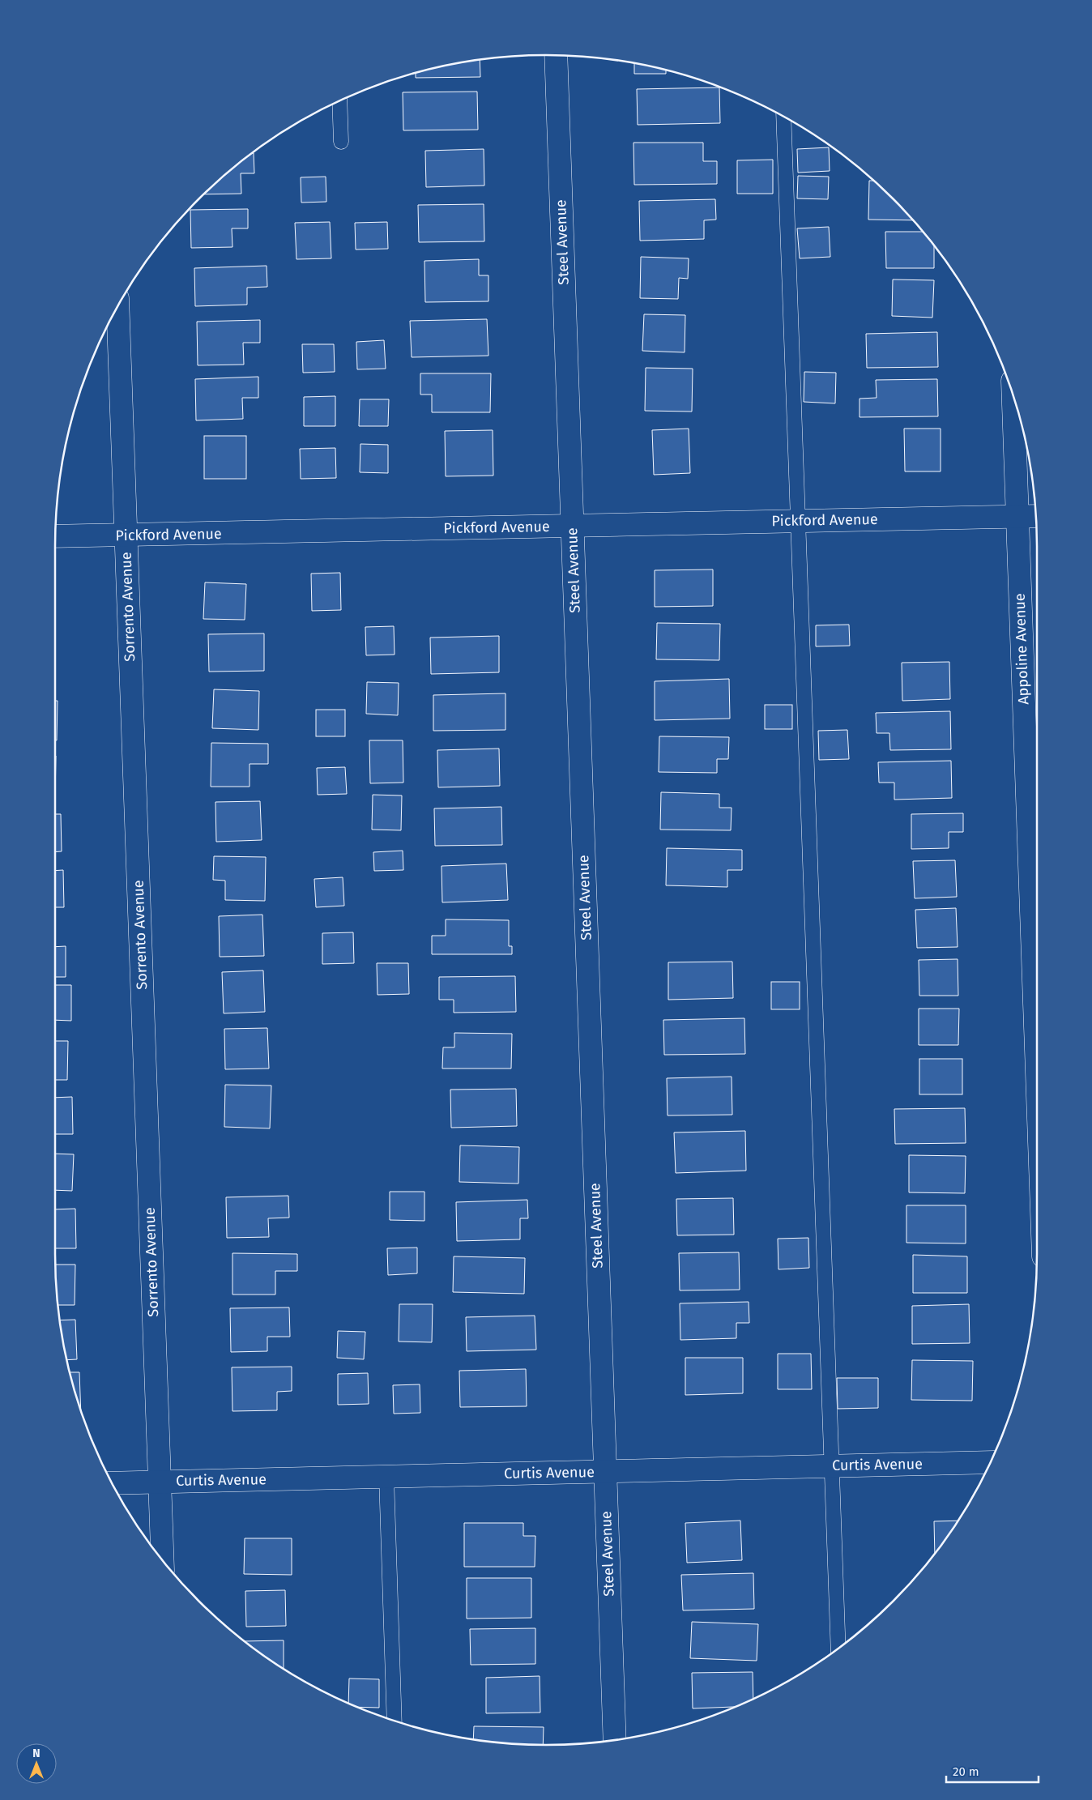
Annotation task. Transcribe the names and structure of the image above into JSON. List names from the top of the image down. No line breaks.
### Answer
{"streets":{"street":["Steel Avenue","Pickford Avenue","Sorrento Avenue","Appoline Avenue","Curtis Avenue"]},"crossings":[["Steel Avenue","Pickford Avenue"],["Steel Avenue","Curtis Avenue"],["Pickford Avenue","Sorrento Avenue"],["Pickford Avenue","Appoline Avenue"],["Sorrento Avenue","Curtis Avenue"]],"scale_bar":"20 m","north":"top"}
